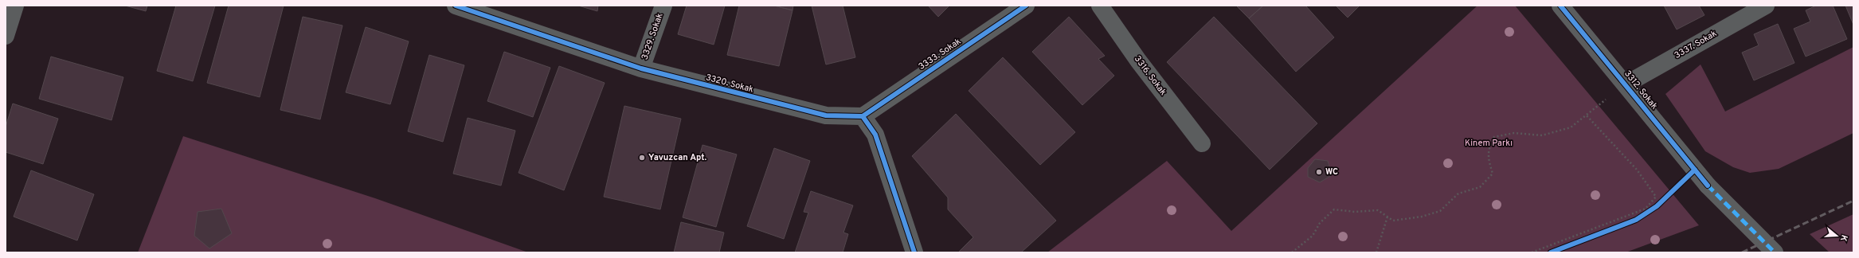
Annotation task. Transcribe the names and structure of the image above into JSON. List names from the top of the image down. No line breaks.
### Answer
{"streets":{"street":["3329. Sokak","3337. Sokak","3333. Sokak","3316. Sokak","3320. Sokak","3312. Sokak"]},"crossings":[["3329. Sokak","3320. Sokak"],["3337. Sokak","3312. Sokak"],["3333. Sokak","3320. Sokak"]],"parks":["Kinem Parkı"],"places":["Yavuzcan Apt.","WC"],"north":"right"}
